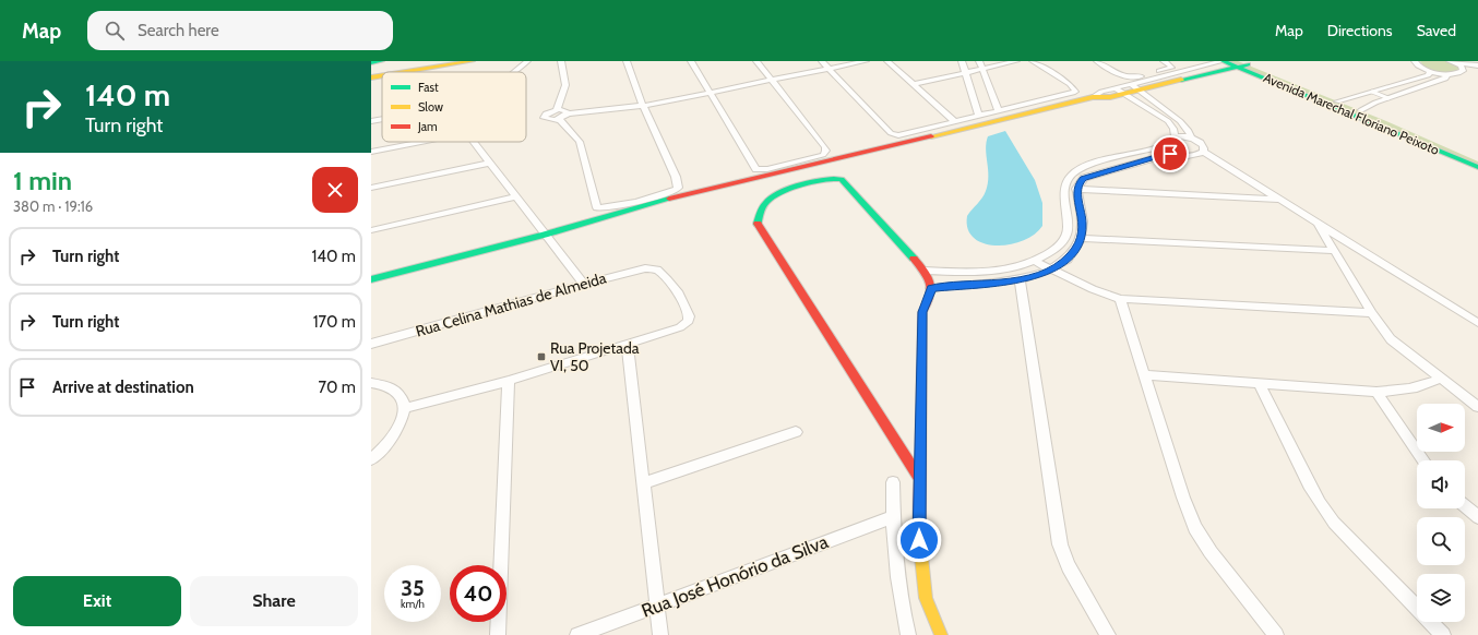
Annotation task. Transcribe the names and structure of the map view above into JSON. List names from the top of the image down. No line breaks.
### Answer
{"streets":{"main road":["Avenida Marechal Floriano Peixoto"],"street":["Rua Celina Mathias de Almeida","Rua José Honório da Silva"]},"places":{"transit":["Rua Projetada VI, 50"]},"legend":["Fast","Slow","Jam"],"north":"right","page":{"header":"Map","search":"Search here","nav":["Map","Directions","Saved"],"turn":["140 m","Turn right"],"heading":["1 min","380 m · 19:16"],"list":[{"name":"Turn right","value":"140 m"},{"name":"Turn right","value":"170 m"},{"name":"Arrive at destination","value":"70 m"}],"speed":"35 km/h","limit":"40","buttons":["Exit","Share"]}}
